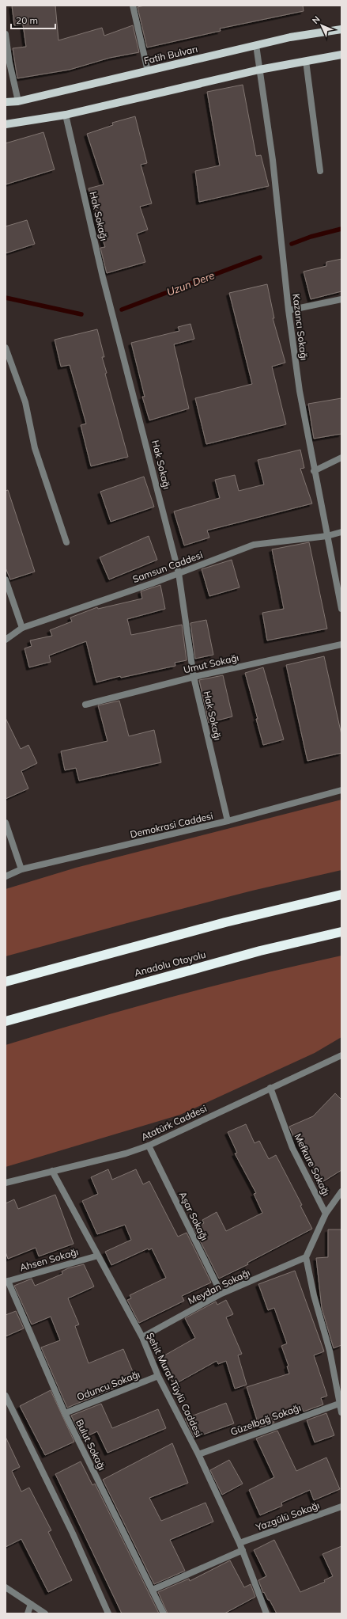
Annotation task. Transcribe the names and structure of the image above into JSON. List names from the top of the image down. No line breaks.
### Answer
{"streets":{"highway":["Anadolu Otoyolu"],"main road":["Fatih Bulvarı"],"street":["Hak Sokağı","Kazancı Sokağı","Samsun Caddesi","Umut Sokağı","Demokrasi Caddesi","Atatürk Caddesi","Mefkure Sokağı","Aşar Sokağı","Ahsen Sokağı","Meydan Sokağı","Şehit Murat Tüylü Caddesi","Oduncu Sokağı","Güzelbağ Sokağı","Bulut Sokağı","Yazgülü Sokağı"]},"crossings":[["Fatih Bulvarı","Kazancı Sokağı"],["Hak Sokağı","Samsun Caddesi"],["Hak Sokağı","Umut Sokağı"],["Hak Sokağı","Demokrasi Caddesi"],["Kazancı Sokağı","Samsun Caddesi"],["Atatürk Caddesi","Mefkure Sokağı"],["Atatürk Caddesi","Aşar Sokağı"],["Atatürk Caddesi","Şehit Murat Tüylü Caddesi"],["Aşar Sokağı","Meydan Sokağı"],["Ahsen Sokağı","Şehit Murat Tüylü Caddesi"],["Ahsen Sokağı","Bulut Sokağı"],["Meydan Sokağı","Şehit Murat Tüylü Caddesi"],["Şehit Murat Tüylü Caddesi","Oduncu Sokağı"],["Şehit Murat Tüylü Caddesi","Güzelbağ Sokağı"],["Şehit Murat Tüylü Caddesi","Yazgülü Sokağı"],["Oduncu Sokağı","Bulut Sokağı"]],"water":["Uzun Dere"],"scale_bar":"20 m","north":"top left"}
